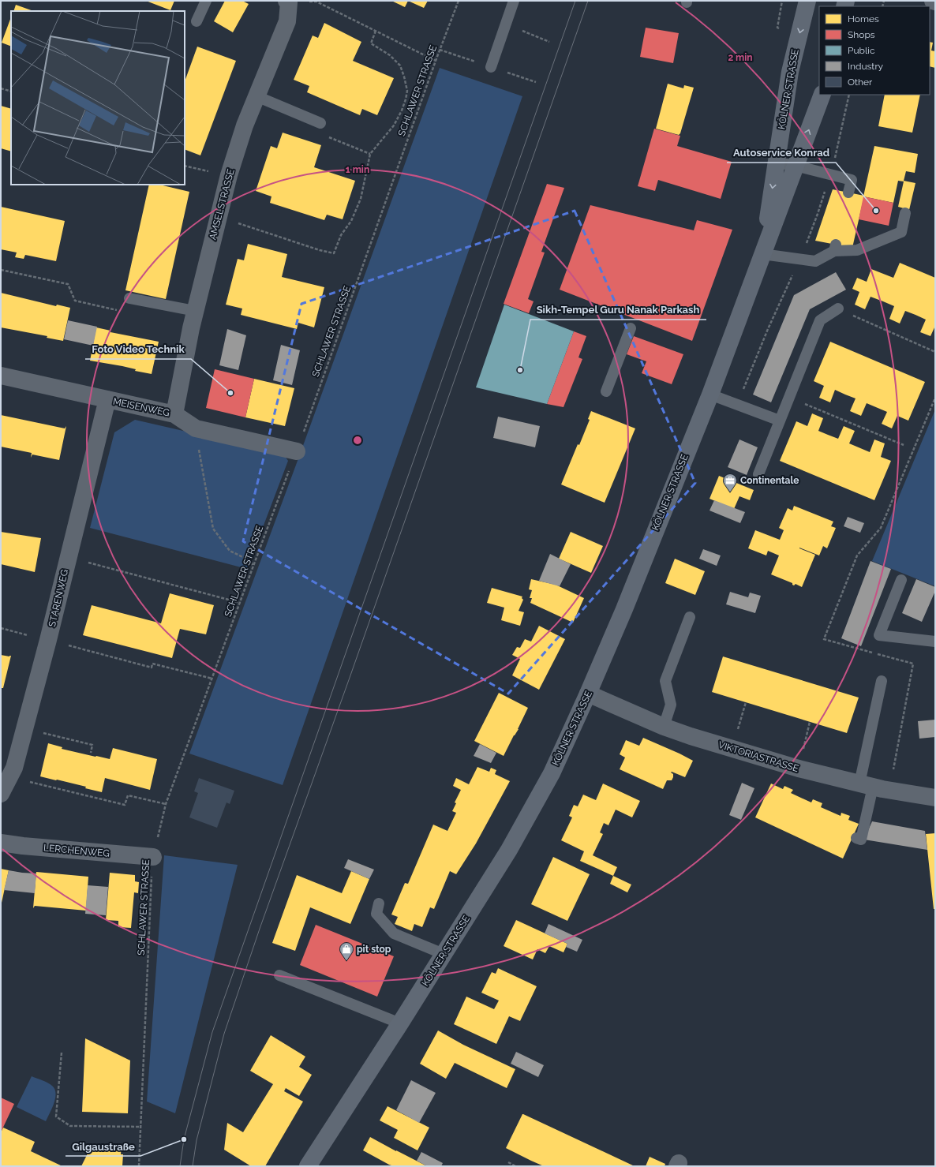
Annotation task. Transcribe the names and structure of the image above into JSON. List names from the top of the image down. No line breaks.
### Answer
{"streets":{"main road":["KÖLNER STRASSE"],"street":["AMSELSTRASSE","MEISENWEG","STARENWEG","VIKTORIASTRASSE","LERCHENWEG"],"path":["SCHLAWER STRASSE"]},"crossings":[["KÖLNER STRASSE","VIKTORIASTRASSE"],["SCHLAWER STRASSE","MEISENWEG"],["SCHLAWER STRASSE","LERCHENWEG"],["AMSELSTRASSE","MEISENWEG"],["MEISENWEG","STARENWEG"]],"places":{"other":["Autoservice Konrad","Sikh-Tempel Guru Nanak Parkash","Foto Video Technik","Gilgaustraße"],"office":["Continentale"],"shop":["pit stop"]},"legend":["Homes","Shops","Public","Industry","Other"],"rings":["2 min","1 min"]}
